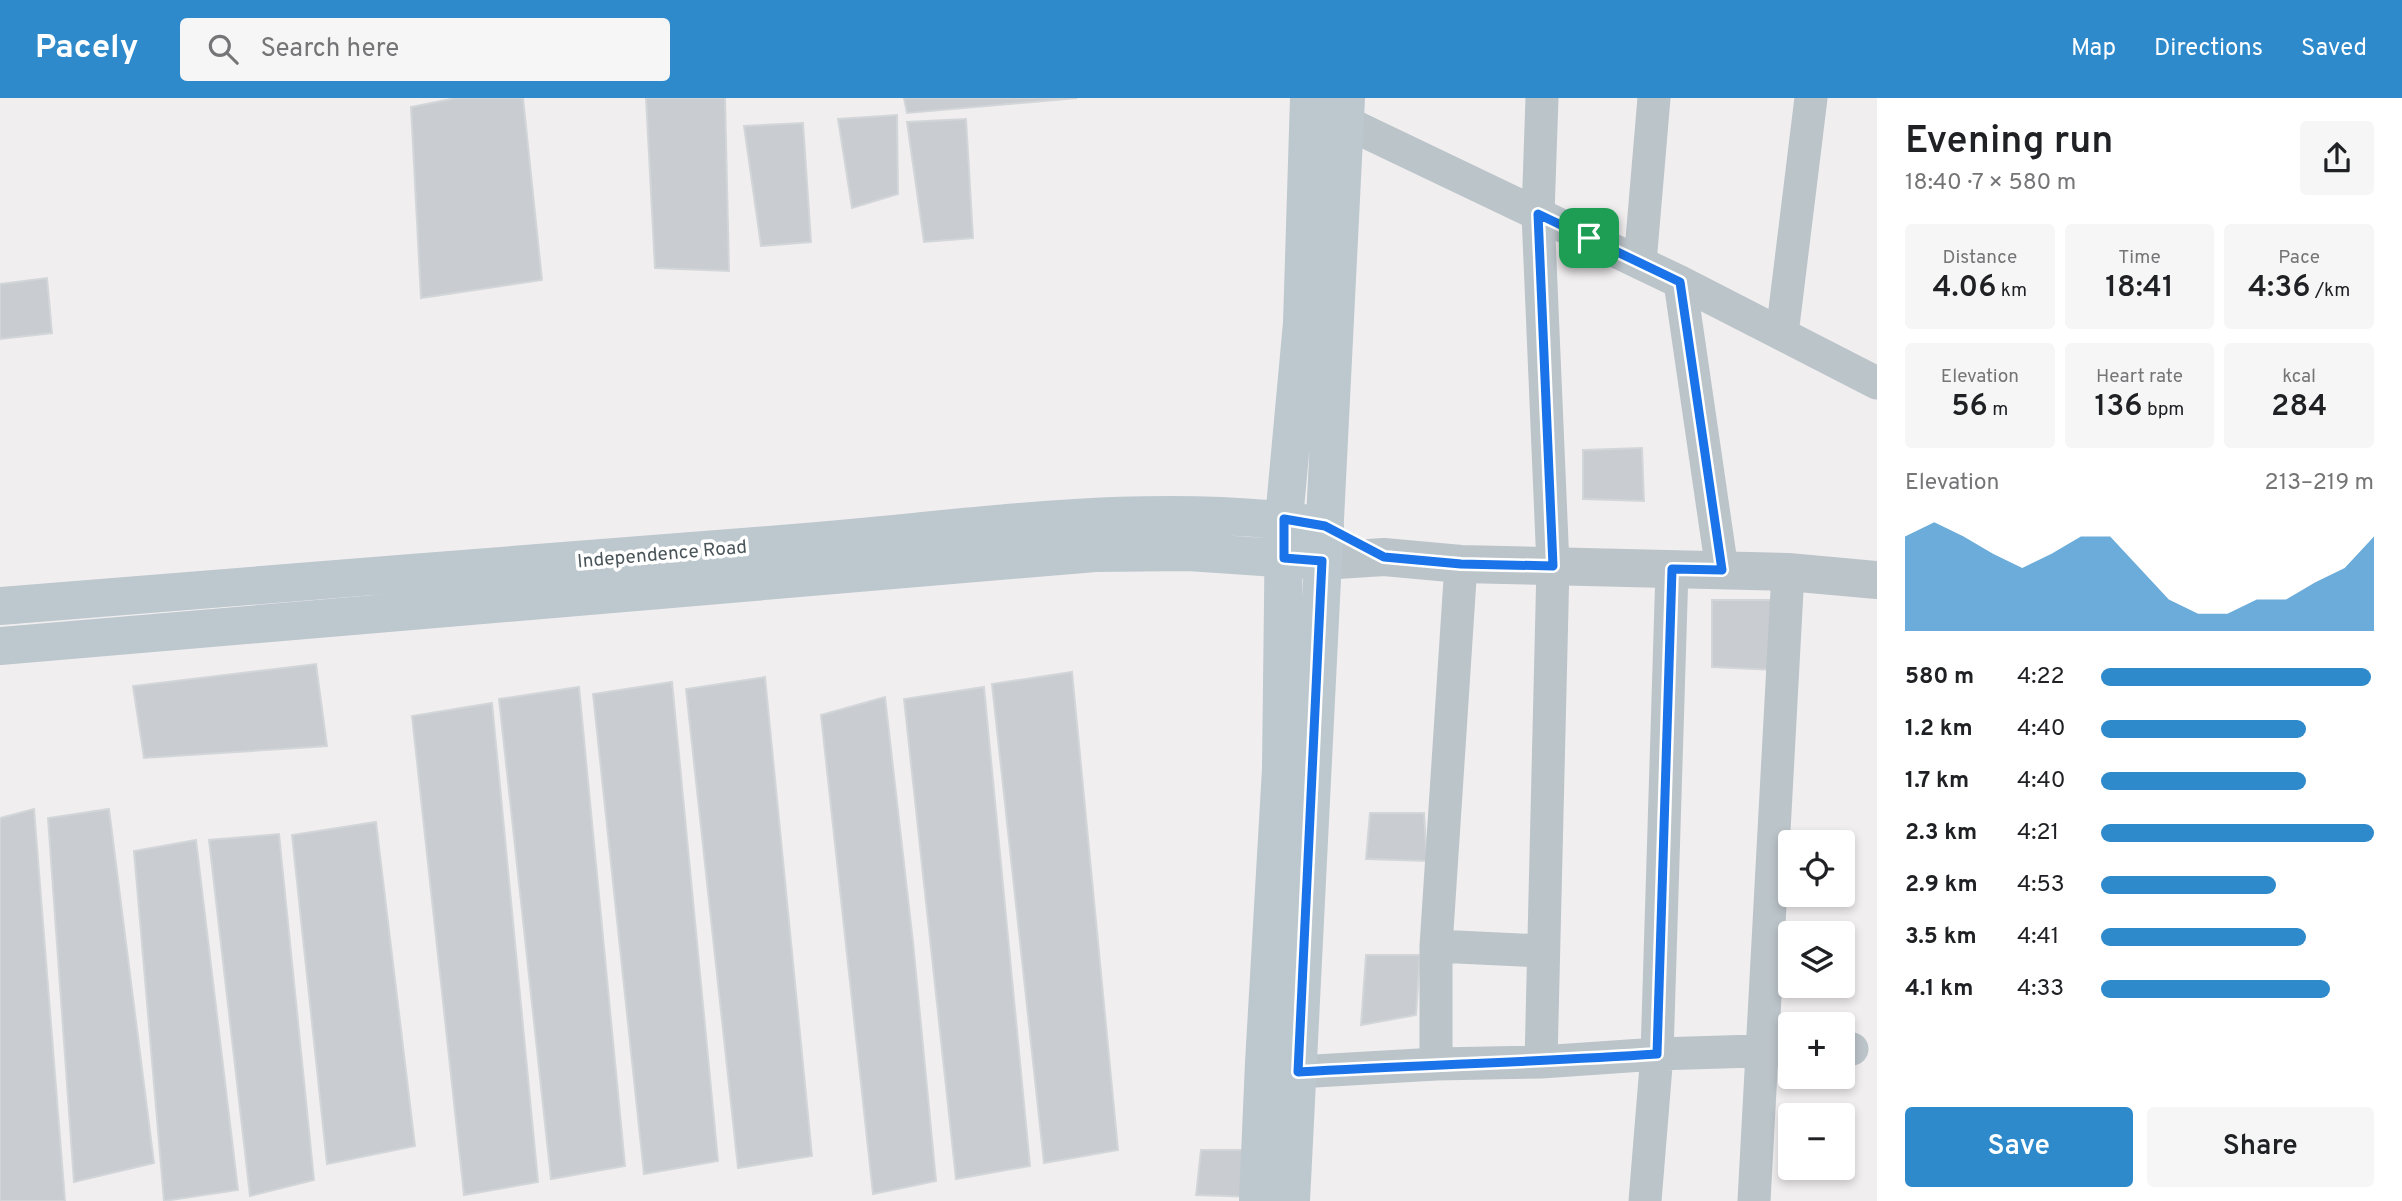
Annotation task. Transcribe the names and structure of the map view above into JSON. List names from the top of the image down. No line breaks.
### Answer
{"streets":{"main road":["Independence Road"]},"page":{"header":"Pacely","search":"Search here","nav":["Map","Directions","Saved"],"heading":["Evening run","18:40 · 7 × 580 m"],"stats":[["Distance","4.06 km"],["Time","18:41"],["Pace","4:36 /km"],["Elevation","56 m"],["Heart rate","136 bpm"],["kcal","284"]],"chart":["Elevation","213–219 m"],"list":[{"name":"580 m","note":"4:22"},{"name":"1.2 km","note":"4:40"},{"name":"1.7 km","note":"4:40"},{"name":"2.3 km","note":"4:21"},{"name":"2.9 km","note":"4:53"},{"name":"3.5 km","note":"4:41"},{"name":"4.1 km","note":"4:33"}],"map_buttons":["+","−"],"buttons":["Save","Share"]}}
